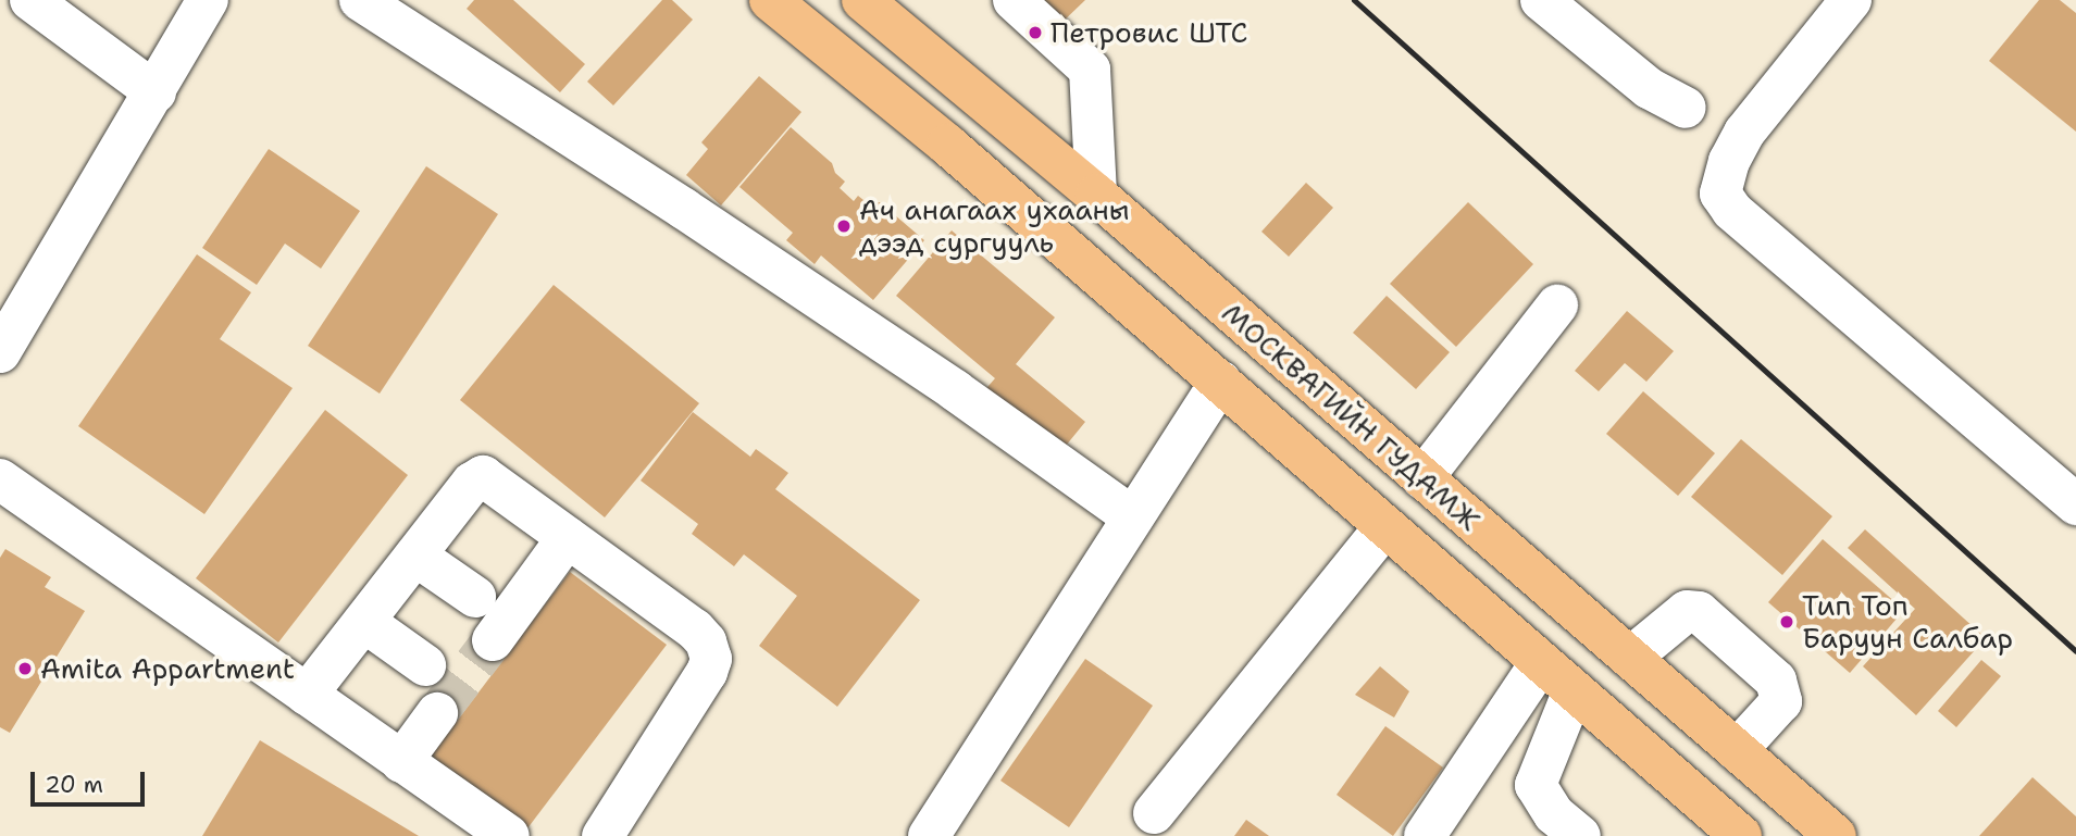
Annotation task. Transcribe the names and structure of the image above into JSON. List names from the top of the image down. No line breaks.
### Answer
{"streets":{"highway":["МОСКВАГИЙН ГУДАМЖ"]},"places":["Петровис ШТС","Ач анагаах ухааны дээд сургууль","Тип Топ Баруун Салбар","Amita Appartment"],"scale_bar":"20 m"}
